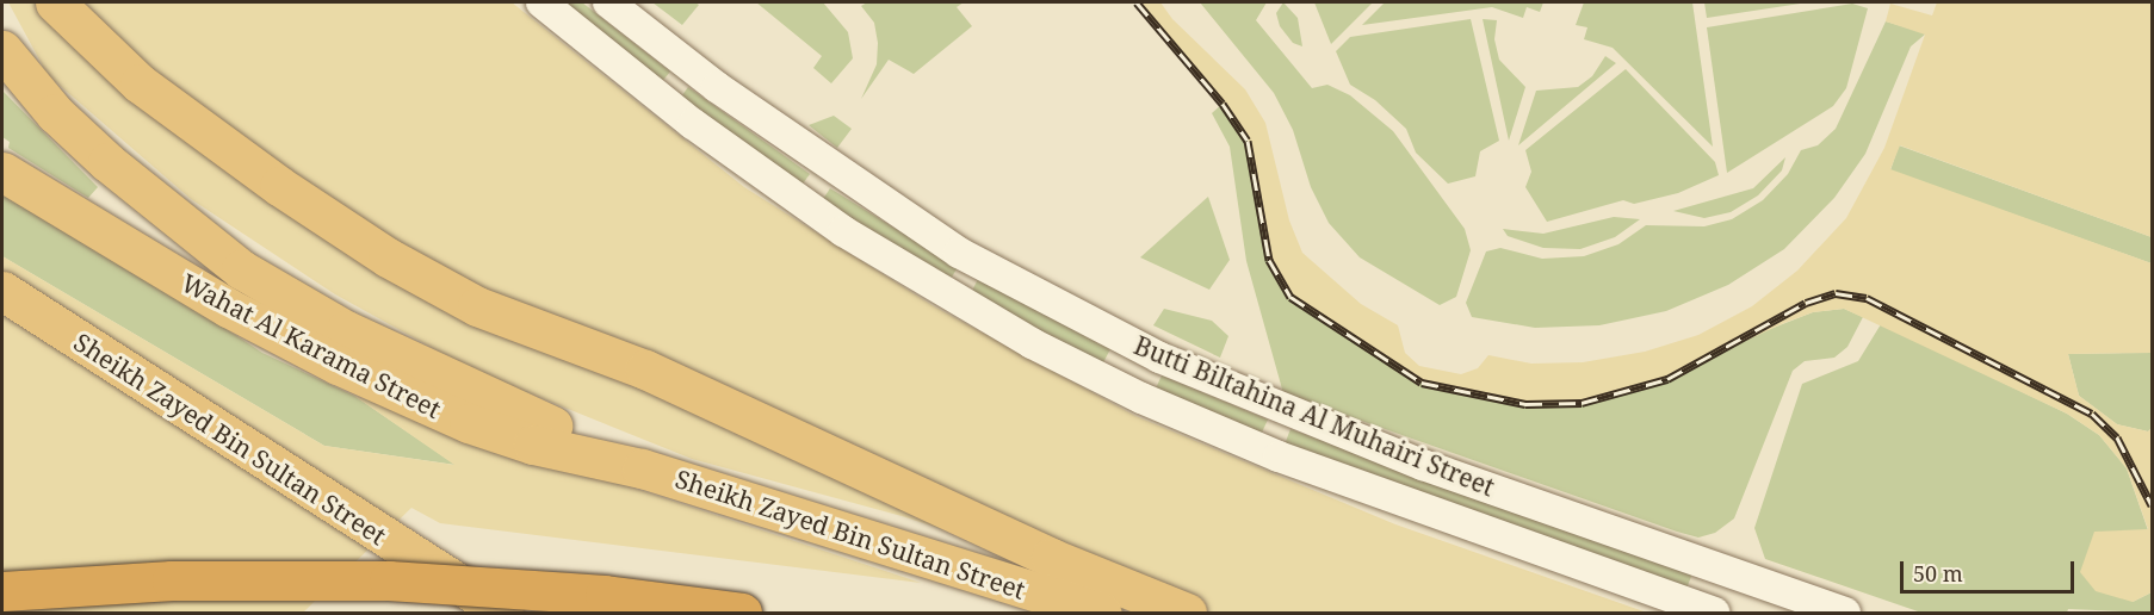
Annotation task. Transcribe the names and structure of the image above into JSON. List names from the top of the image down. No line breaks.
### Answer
{"streets":{"highway":["Wahat Al Karama Street","Sheikh Zayed Bin Sultan Street"],"street":["Butti Biltahina Al Muhairi Street"]},"crossings":[["Wahat Al Karama Street","Sheikh Zayed Bin Sultan Street"]],"scale_bar":"50 m"}
